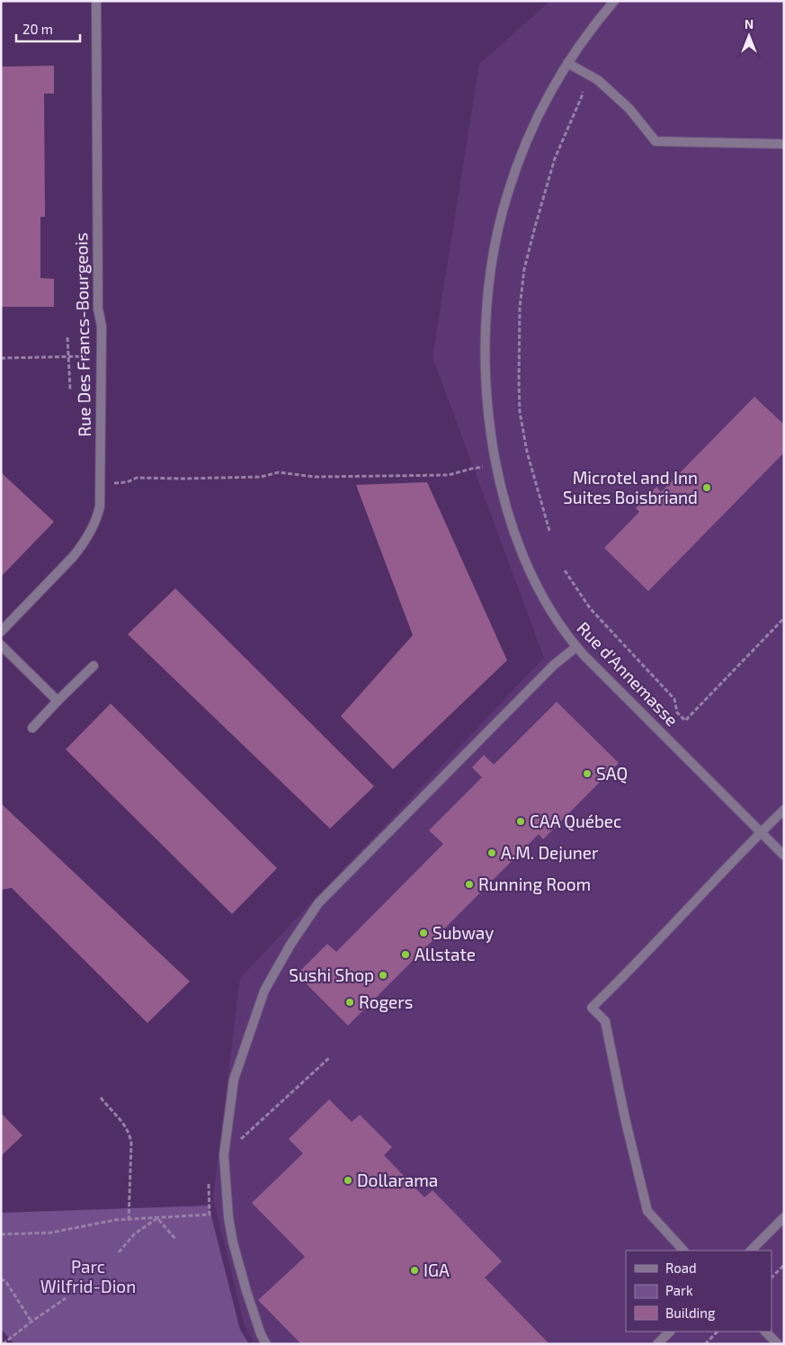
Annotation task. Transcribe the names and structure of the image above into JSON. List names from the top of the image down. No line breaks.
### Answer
{"streets":{"street":["Rue Des Francs-Bourgeois","Rue d'Annemasse"]},"parks":["Parc Wilfrid-Dion"],"places":["Microtel and Inn Suites Boisbriand","SAQ","CAA Québec","A.M. Dejuner","Running Room","Subway","Allstate","Sushi Shop","Rogers","Dollarama","IGA"],"legend":["Road","Park","Building"],"scale_bar":"20 m","north":"top"}
